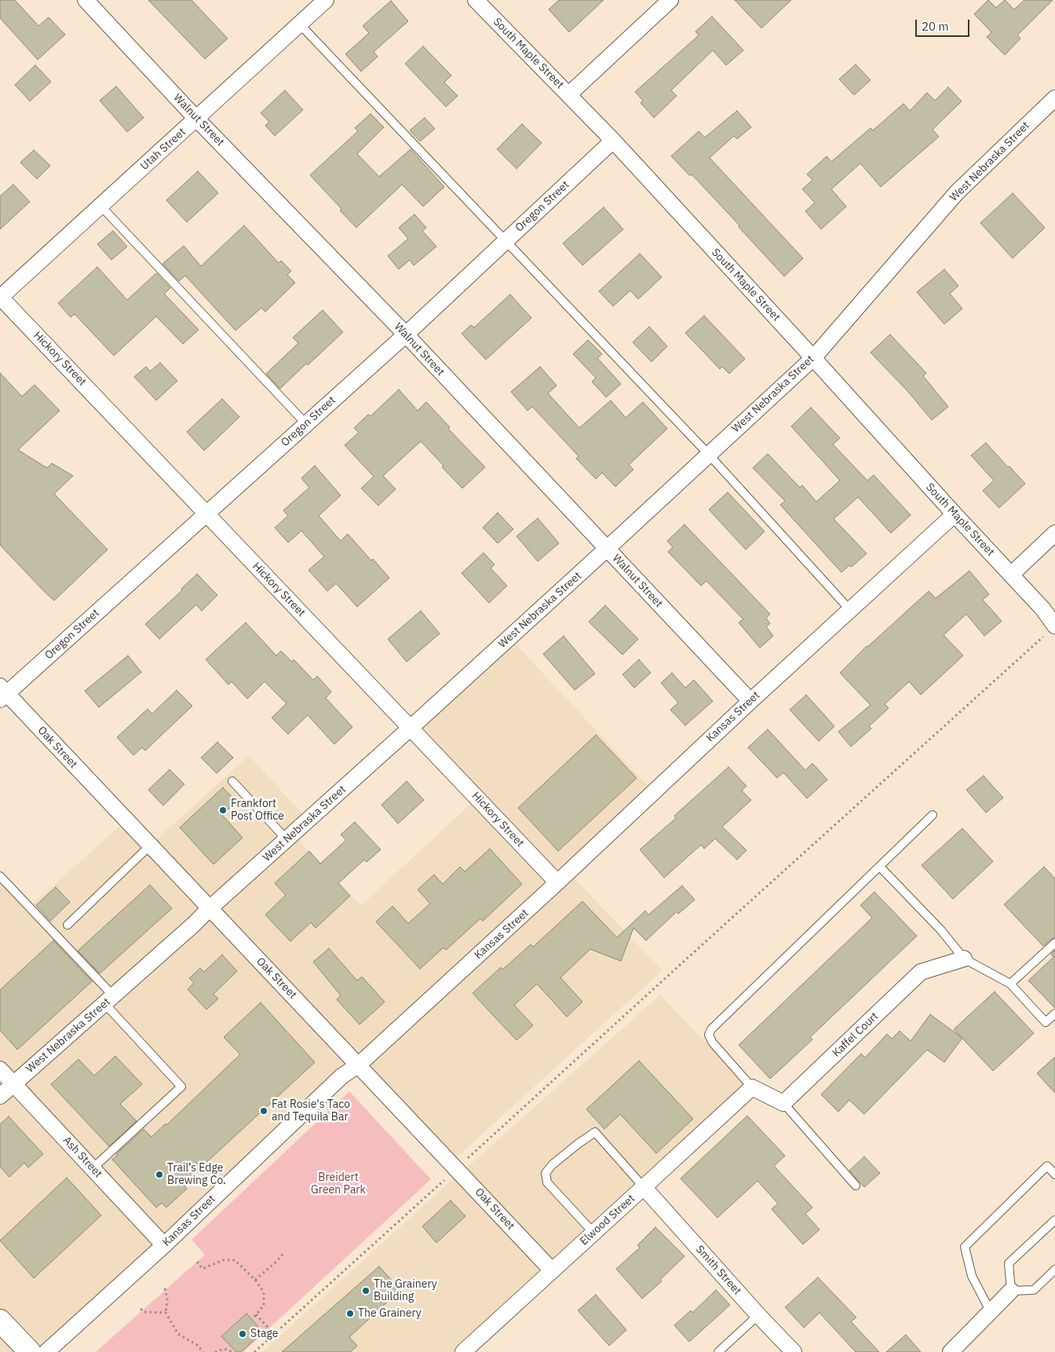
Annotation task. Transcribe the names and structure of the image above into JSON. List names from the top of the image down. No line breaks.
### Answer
{"streets":{"street":["South Maple Street","Walnut Street","Utah Street","West Nebraska Street","Oregon Street","Hickory Street","Kansas Street","Oak Street","Kaffel Court","Ash Street","Elwood Street","Smith Street"]},"crossings":[["South Maple Street","West Nebraska Street"],["South Maple Street","Oregon Street"],["South Maple Street","Kansas Street"],["Walnut Street","Utah Street"],["Walnut Street","West Nebraska Street"],["Walnut Street","Oregon Street"],["Walnut Street","Kansas Street"],["Utah Street","Hickory Street"],["West Nebraska Street","Hickory Street"],["West Nebraska Street","Oak Street"],["West Nebraska Street","Ash Street"],["Oregon Street","Hickory Street"],["Oregon Street","Oak Street"],["Hickory Street","Kansas Street"],["Kansas Street","Oak Street"],["Kansas Street","Ash Street"],["Oak Street","Elwood Street"],["Elwood Street","Smith Street"]],"parks":["Breidert Green Park"],"places":["Frankfort Post Office","Fat Rosie's Taco and Tequila Bar","Trail’s Edge Brewing Co.","The Grainery Building","The Grainery","Stage"],"scale_bar":"20 m"}
